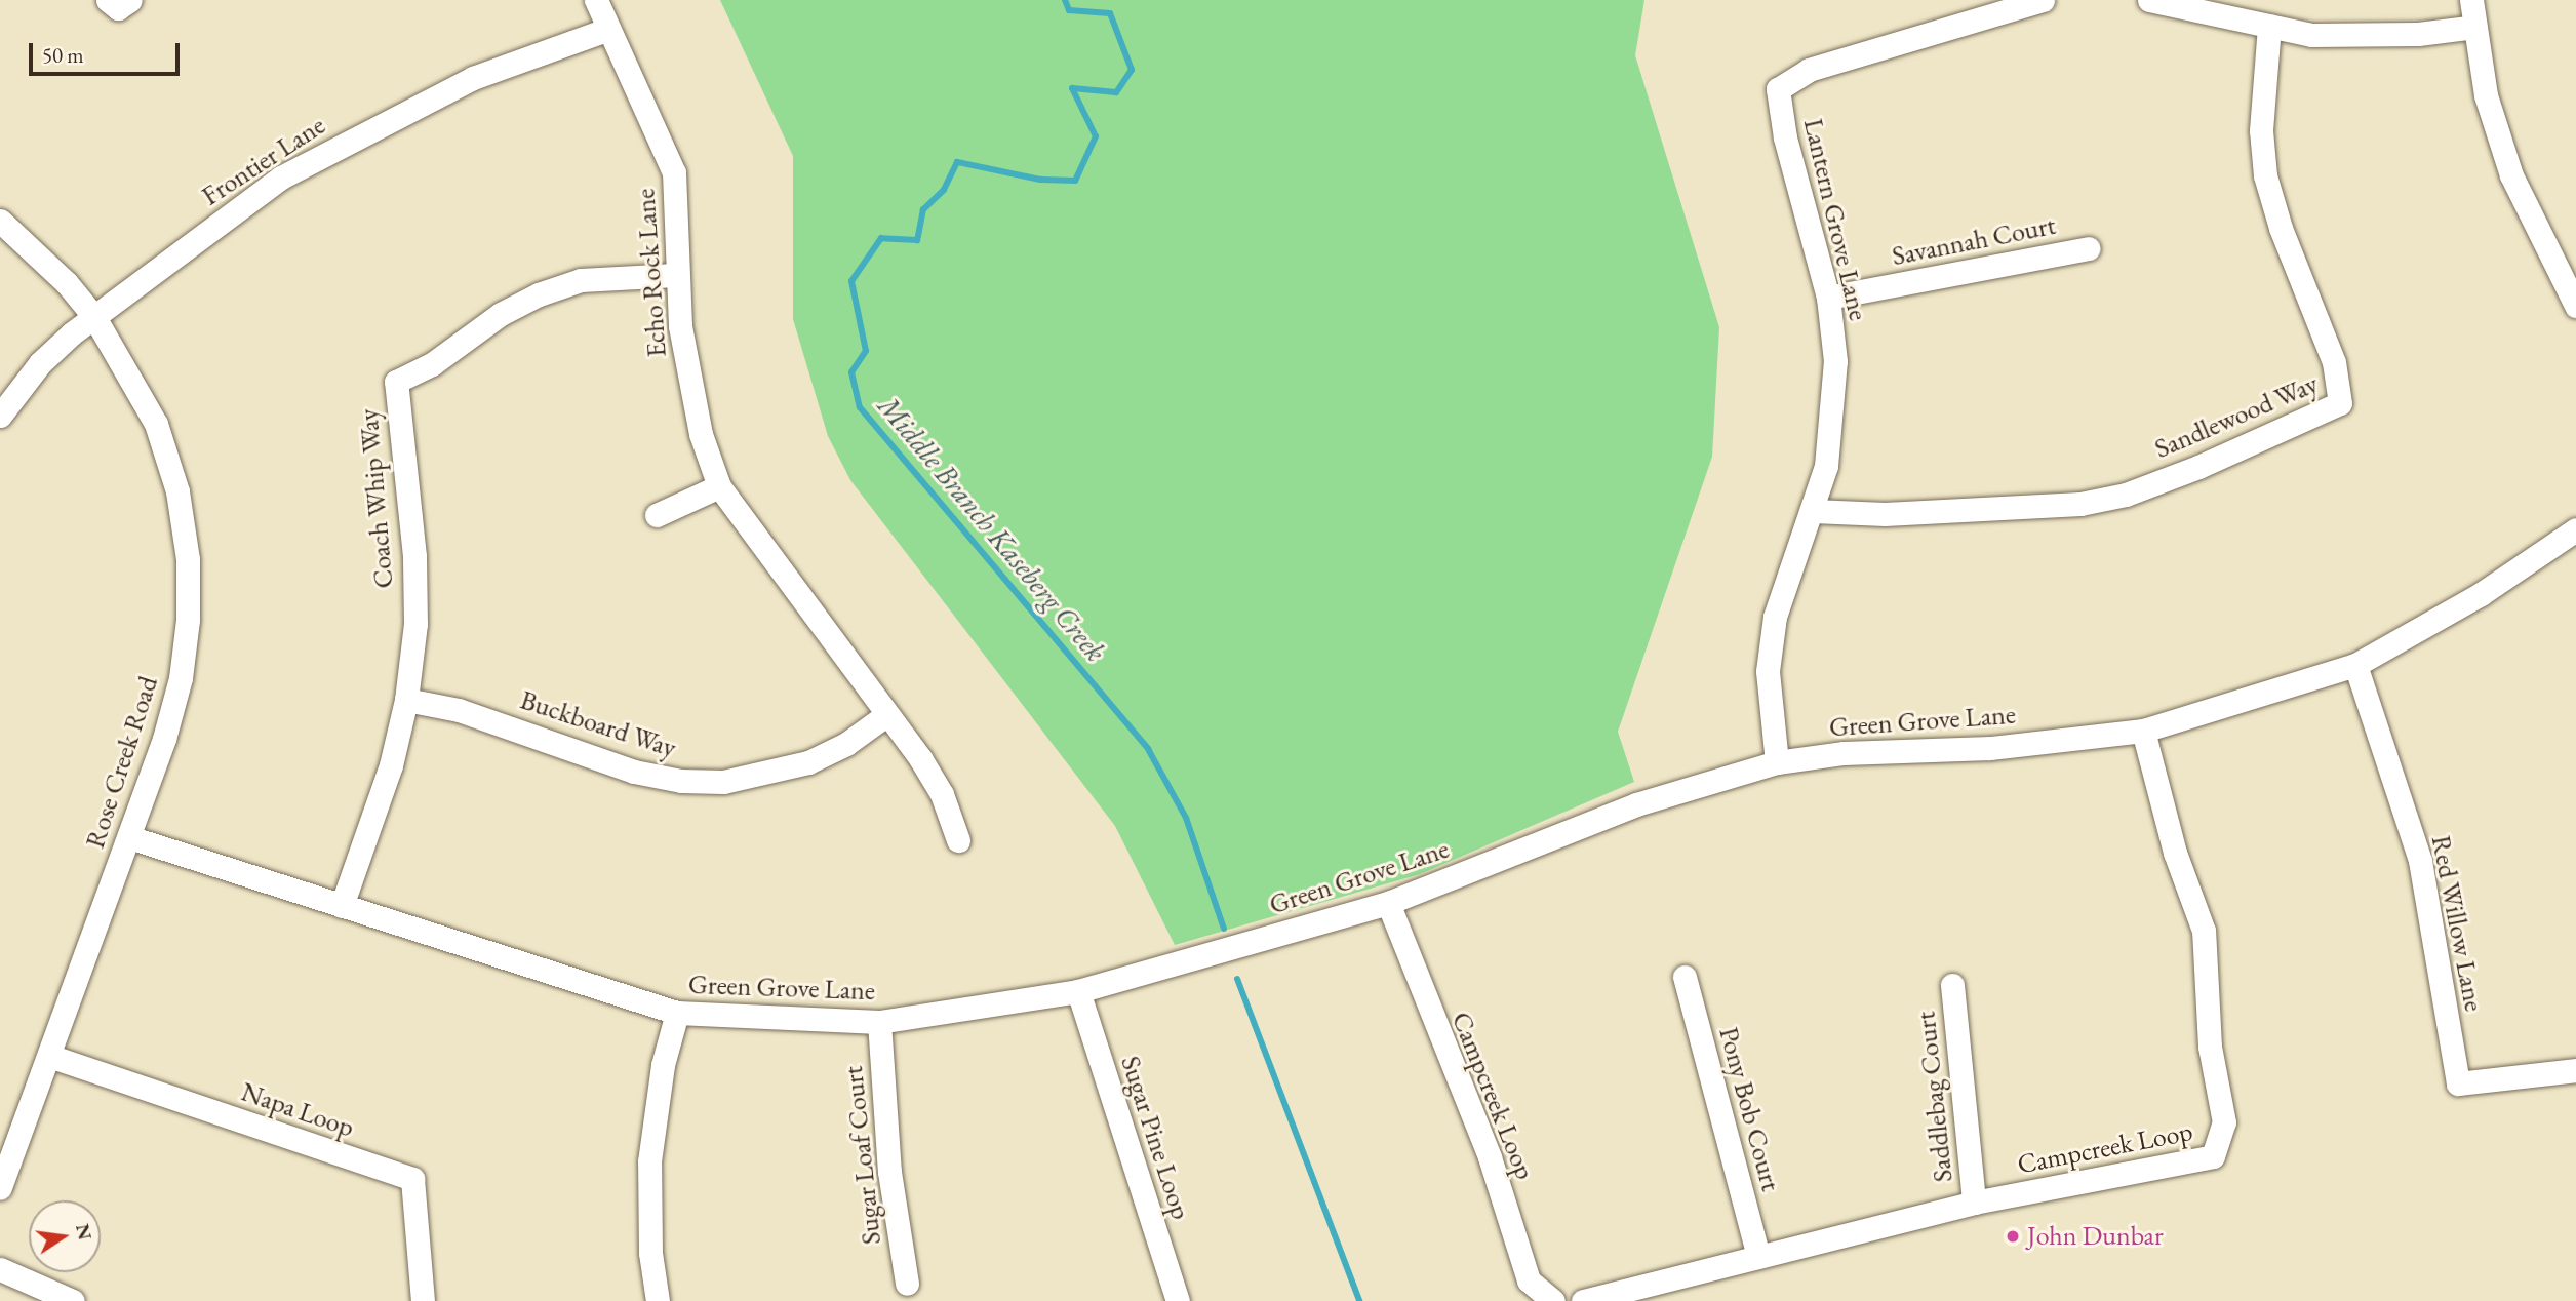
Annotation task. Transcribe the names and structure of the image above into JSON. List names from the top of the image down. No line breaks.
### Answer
{"streets":{"street":["Frontier Lane","Lantern Grove Lane","Savannah Court","Echo Rock Lane","Sandlewood Way","Coach Whip Way","Green Grove Lane","Buckboard Way","Rose Creek Road","Red Willow Lane","Campcreek Loop","Saddlebag Court","Pony Bob Court","Napa Loop","Sugar Pine Loop","Sugar Loaf Court"]},"crossings":[["Frontier Lane","Echo Rock Lane"],["Frontier Lane","Rose Creek Road"],["Lantern Grove Lane","Savannah Court"],["Lantern Grove Lane","Sandlewood Way"],["Lantern Grove Lane","Green Grove Lane"],["Echo Rock Lane","Coach Whip Way"],["Echo Rock Lane","Buckboard Way"],["Coach Whip Way","Green Grove Lane"],["Coach Whip Way","Buckboard Way"],["Green Grove Lane","Rose Creek Road"],["Green Grove Lane","Red Willow Lane"],["Green Grove Lane","Campcreek Loop"],["Green Grove Lane","Sugar Pine Loop"],["Green Grove Lane","Sugar Loaf Court"],["Rose Creek Road","Napa Loop"],["Campcreek Loop","Saddlebag Court"],["Campcreek Loop","Pony Bob Court"]],"water":["Middle Branch Kaseberg Creek"],"places":["John Dunbar"],"scale_bar":"50 m","north":"right"}
